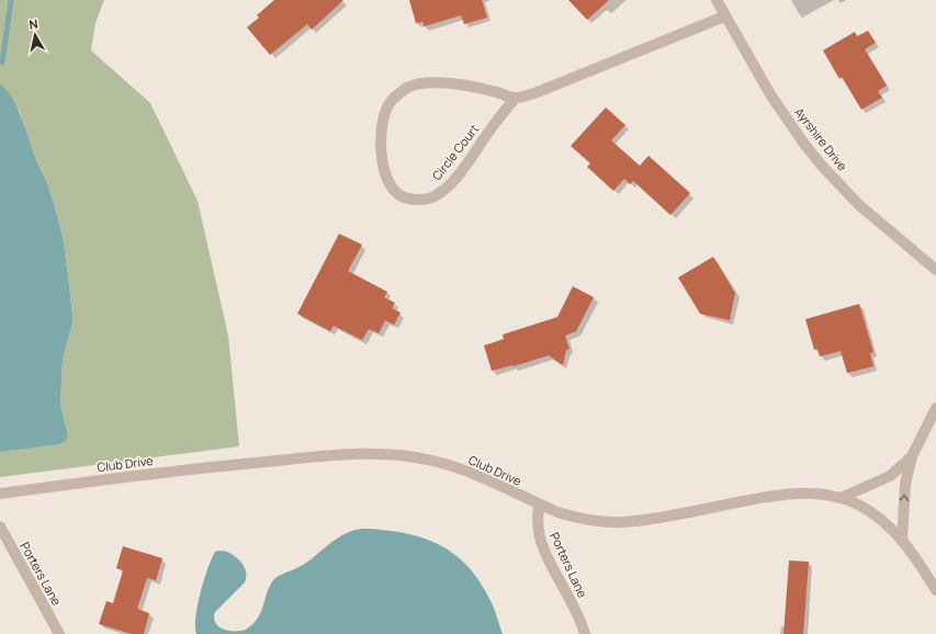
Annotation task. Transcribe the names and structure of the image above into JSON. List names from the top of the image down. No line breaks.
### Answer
{"streets":{"street":["Ayrshire Drive","Circle Court","Club Drive","Porters Lane"]},"crossings":[["Club Drive","Porters Lane"]],"north":"top"}
